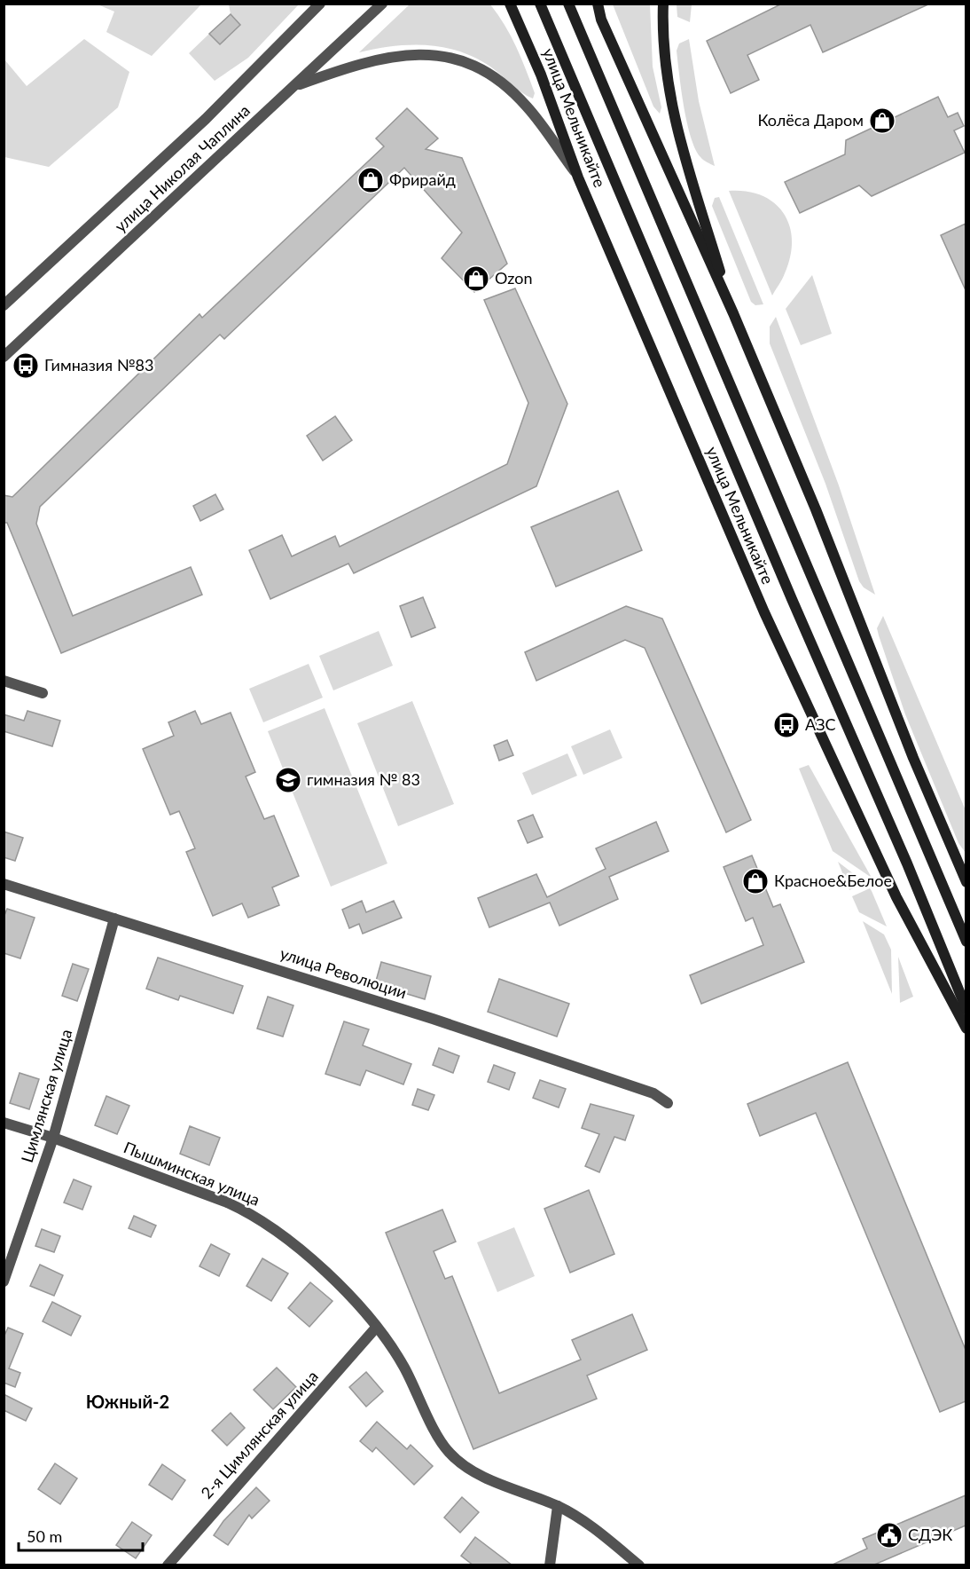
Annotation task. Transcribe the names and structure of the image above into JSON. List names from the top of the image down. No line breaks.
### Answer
{"streets":{"main road":["улица Мельникайте"],"street":["улица Николая Чаплина","улица Революции","Цимлянская улица","Пышминская улица","2-я Цимлянская улица"]},"crossings":[["улица Революции","Цимлянская улица"],["Цимлянская улица","Пышминская улица"],["Пышминская улица","2-я Цимлянская улица"]],"districts":["Южный-2"],"places":{"shop":["Колёса Даром","Фрирайд","Ozon","Красное&Белое"],"bus stop":["Гимназия №83","АЗС"],"school or university":["гимназия № 83"],"public building":["СДЭК"]},"scale_bar":"50 m"}
